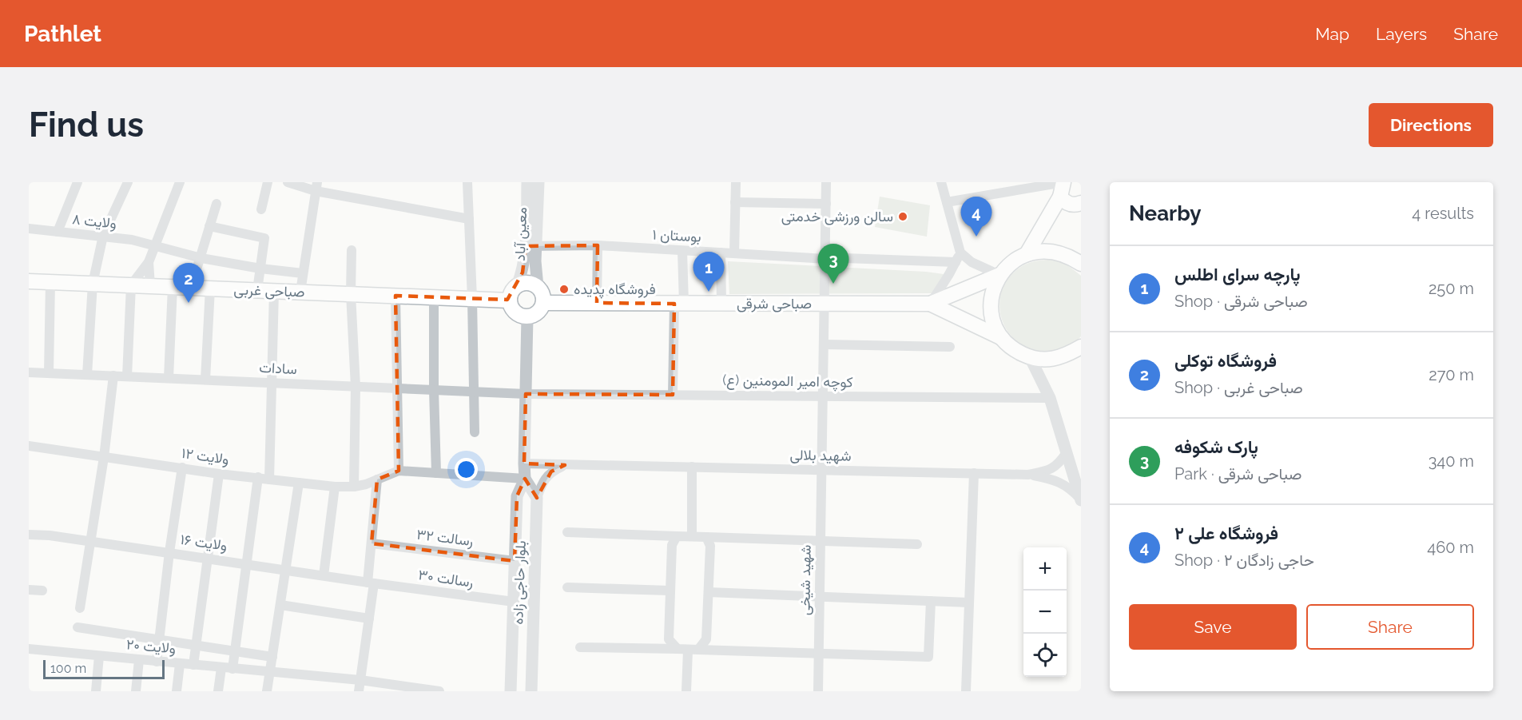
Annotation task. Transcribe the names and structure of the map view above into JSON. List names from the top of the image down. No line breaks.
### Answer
{"streets":{"main road":["صباحی غربی","صباحی شرقی"],"street":["ولایت ۸","معین آباد","بوستان ۱","سادات","کوچه امیر المومنین (ع)","شهید بلالی","ولایت ۱۲","رسالت ۳۲","ولایت ۱۶","رسالت ۳۰","شهید شیخی","بلوار حاجی زاده","ولایت ۲۰"]},"crossings":[["معین آباد","بوستان ۱"],["معین آباد","صباحی غربی"],["معین آباد","صباحی شرقی"],["معین آباد","بلوار حاجی زاده"],["بوستان ۱","شهید شیخی"],["صباحی غربی","صباحی شرقی"],["صباحی غربی","بلوار حاجی زاده"],["صباحی شرقی","شهید شیخی"],["صباحی شرقی","بلوار حاجی زاده"],["سادات","کوچه امیر المومنین (ع)"],["سادات","بلوار حاجی زاده"],["کوچه امیر المومنین (ع)","شهید شیخی"],["کوچه امیر المومنین (ع)","بلوار حاجی زاده"],["شهید بلالی","شهید شیخی"],["شهید بلالی","بلوار حاجی زاده"],["رسالت ۳۲","بلوار حاجی زاده"],["ولایت ۱۶","رسالت ۳۰"],["رسالت ۳۰","بلوار حاجی زاده"]],"places":["سالن ورزشی خدمتی","فروشگاه پدیده"],"scale_bar":"100 m","page":{"header":"Pathlet","nav":["Map","Layers","Share"],"buttons":["Directions",["Save","Share"]],"title":"Find us","heading":["Nearby","4 results"],"pins":["4","3","1","2"],"list":[{"mark":"1","name":"پارچه سرای اطلس","note":"Shop · صباحی شرقی","value":"250 m"},{"mark":"2","name":"فروشگاه توکلی","note":"Shop · صباحی غربی","value":"270 m"},{"mark":"3","name":"پارک شکوفه","note":"Park · صباحی شرقی","value":"340 m"},{"mark":"4","name":"فروشگاه علی ۲","note":"Shop · حاجی زادگان ۲","value":"460 m"}],"map_buttons":["+","−"],"scale":"100 m"}}
